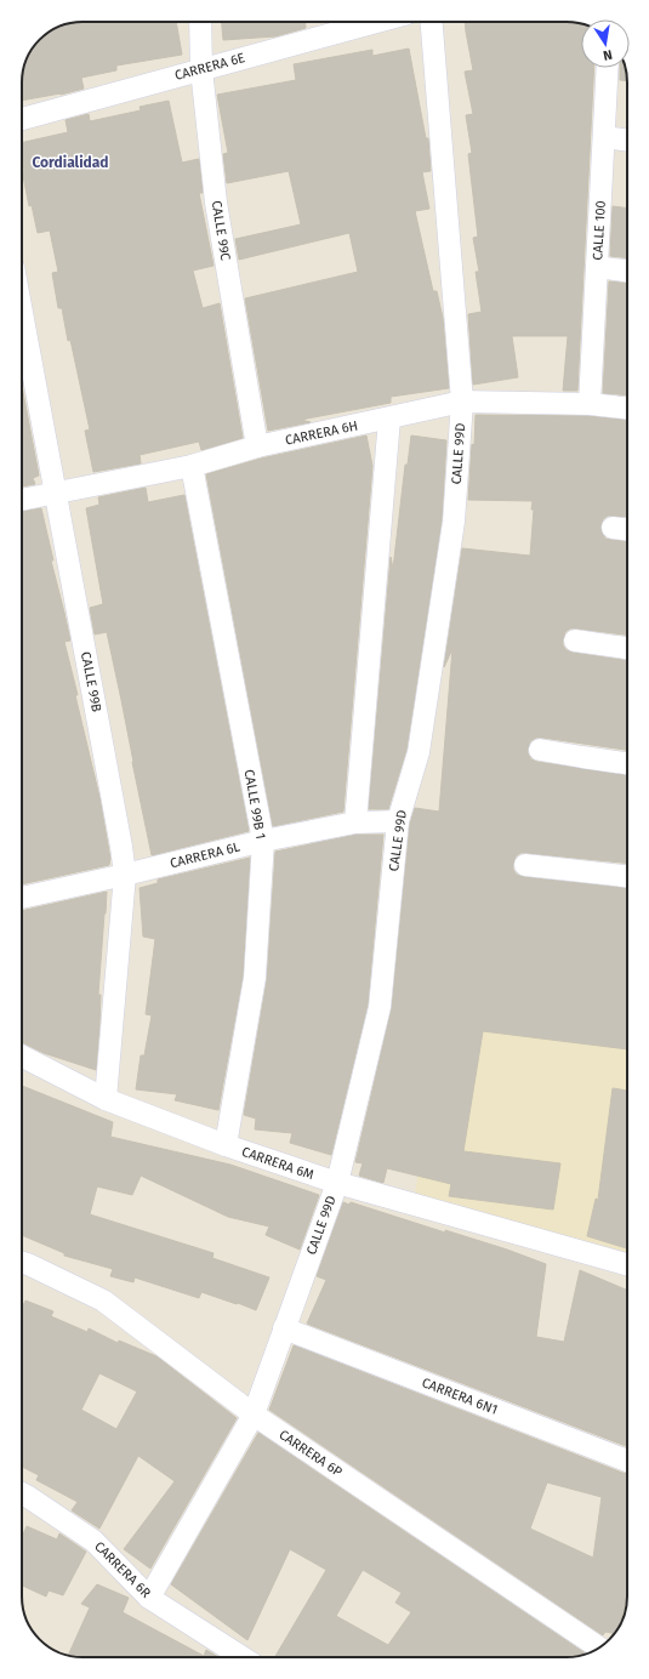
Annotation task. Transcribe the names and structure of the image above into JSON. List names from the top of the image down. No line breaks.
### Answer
{"streets":{"street":["CARRERA 6E","CALLE 99C","CALLE 100","CARRERA 6H","CALLE 99D","CALLE 99B","CALLE 99B 1","CARRERA 6L","CARRERA 6M","CARRERA 6N1","CARRERA 6P","CARRERA 6R"]},"crossings":[["CARRERA 6E","CALLE 99C"],["CALLE 99C","CARRERA 6H"],["CALLE 100","CARRERA 6H"],["CARRERA 6H","CALLE 99D"],["CARRERA 6H","CALLE 99B"],["CARRERA 6H","CALLE 99B 1"],["CALLE 99D","CARRERA 6L"],["CALLE 99D","CARRERA 6M"],["CALLE 99D","CARRERA 6N1"],["CALLE 99D","CARRERA 6P"],["CALLE 99D","CARRERA 6R"],["CALLE 99B","CARRERA 6L"],["CALLE 99B","CARRERA 6M"],["CALLE 99B 1","CARRERA 6L"],["CALLE 99B 1","CARRERA 6M"]],"districts":["Cordialidad"],"north":"bottom"}
